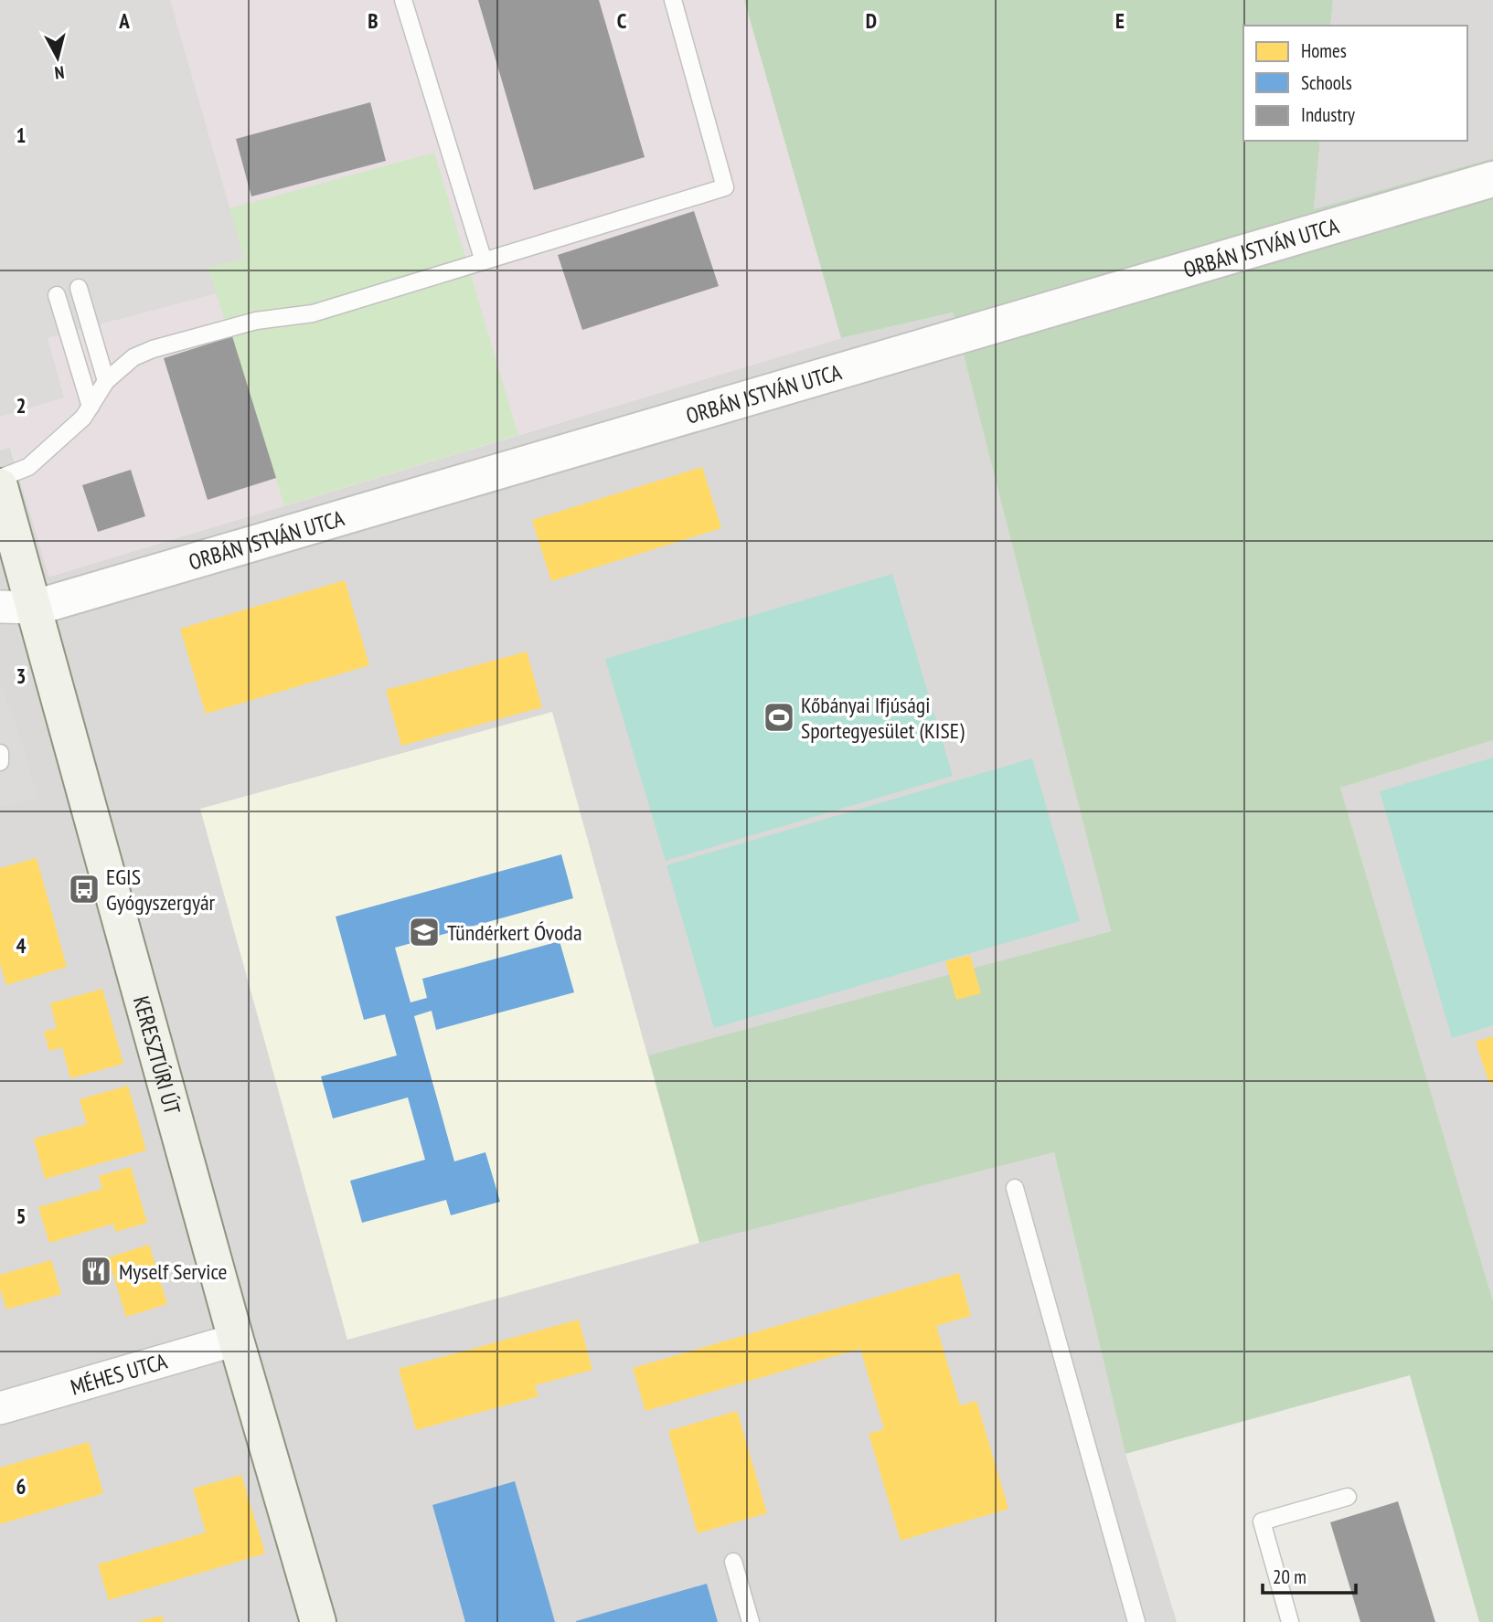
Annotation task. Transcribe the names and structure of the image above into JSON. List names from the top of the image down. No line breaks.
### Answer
{"streets":{"main road":["KERESZTÚRI ÚT"],"street":["ORBÁN ISTVÁN UTCA","MÉHES UTCA"]},"crossings":[["ORBÁN ISTVÁN UTCA","KERESZTÚRI ÚT"],["KERESZTÚRI ÚT","MÉHES UTCA"]],"places":{"sports":["Kőbányai Ifjúsági Sportegyesület (KISE)"],"bus stop":["EGIS Gyógyszergyár"],"school or university":["Tündérkert Óvoda"],"restaurant":["Myself Service"]},"legend":["Homes","Schools","Industry"],"scale_bar":"20 m","north":"bottom","grid":{"columns":["A","B","C","D","E"],"rows":["1","2","3","4","5","6"]}}
